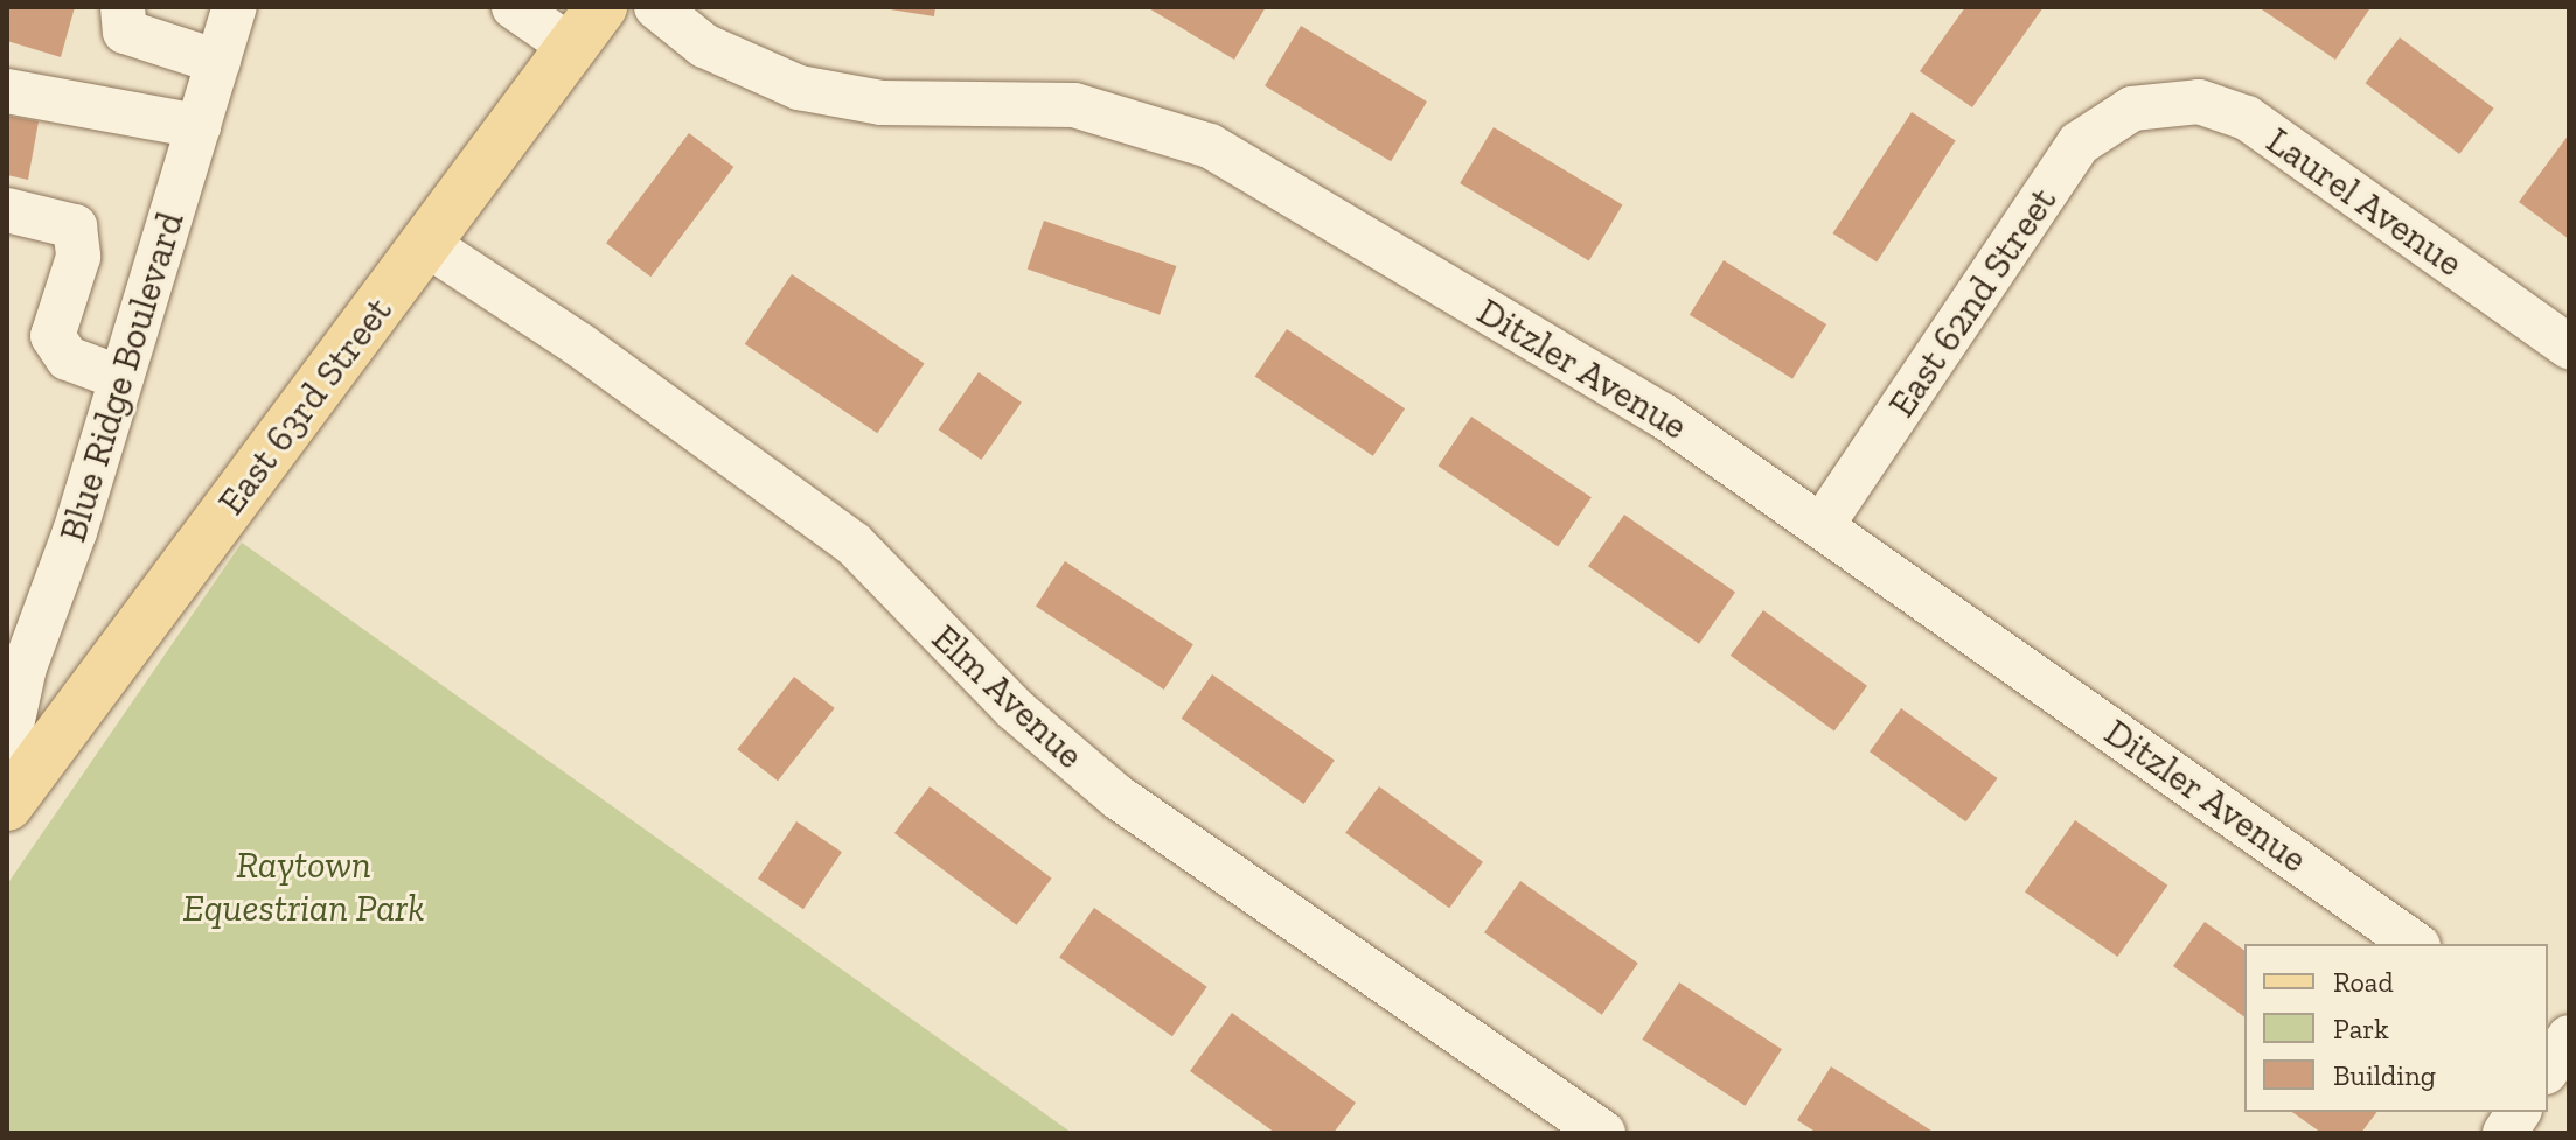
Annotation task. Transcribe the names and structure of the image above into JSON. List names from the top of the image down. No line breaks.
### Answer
{"streets":{"main road":["East 63rd Street"],"street":["Laurel Avenue","East 62nd Street","Ditzler Avenue","Blue Ridge Boulevard","Elm Avenue"]},"crossings":[["Laurel Avenue","East 62nd Street"],["East 62nd Street","Ditzler Avenue"],["East 63rd Street","Elm Avenue"]],"parks":["Raytown Equestrian Park"],"legend":["Road","Park","Building"]}
